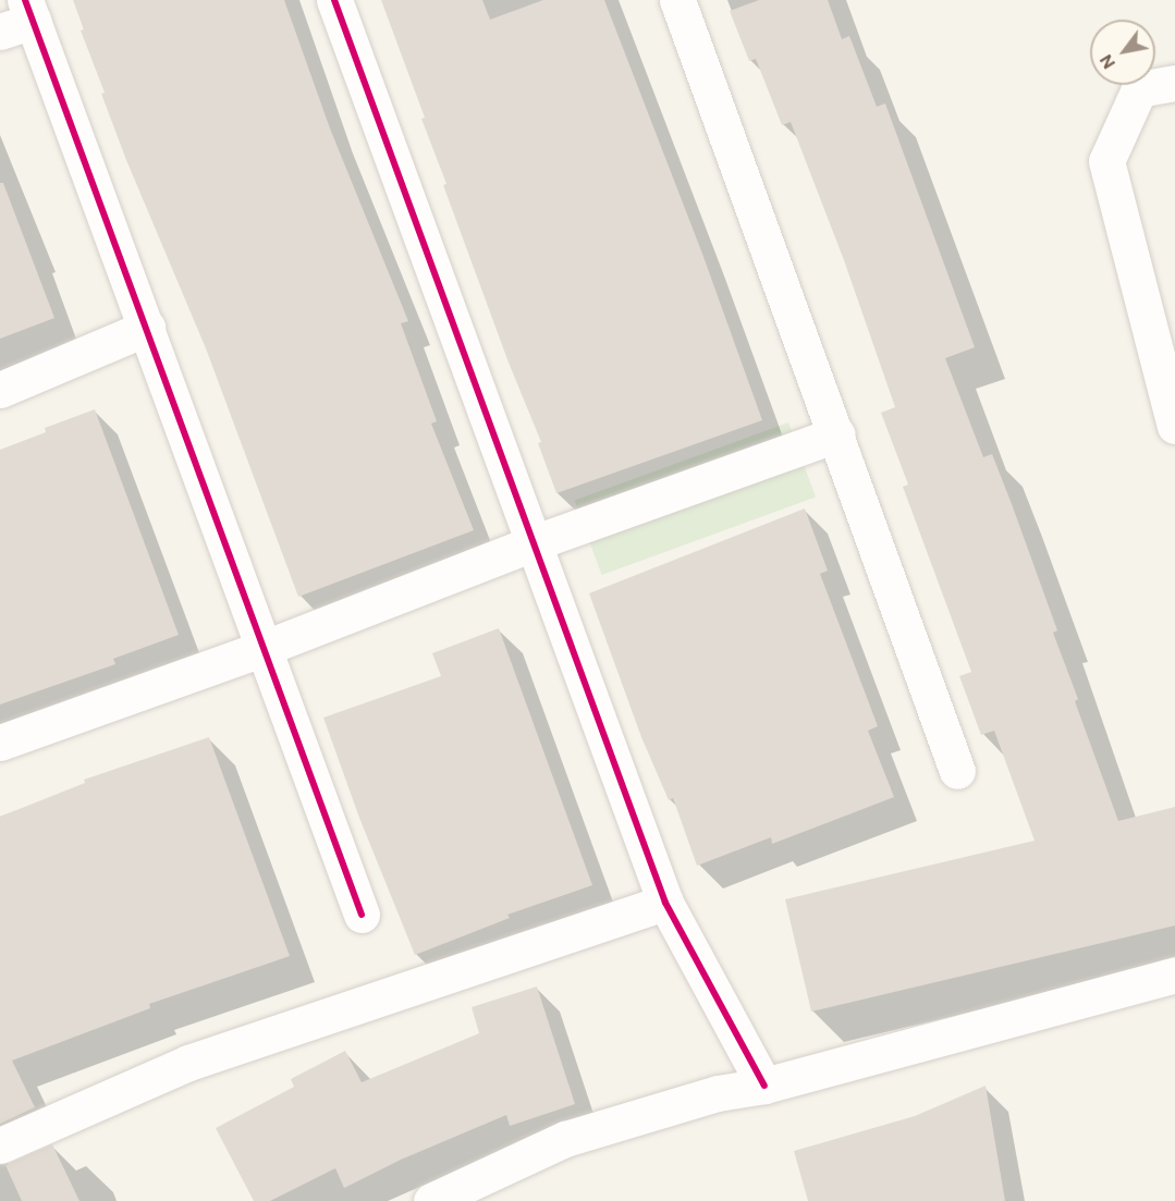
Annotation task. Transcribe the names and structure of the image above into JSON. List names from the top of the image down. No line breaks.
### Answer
{"north":"bottom left"}
